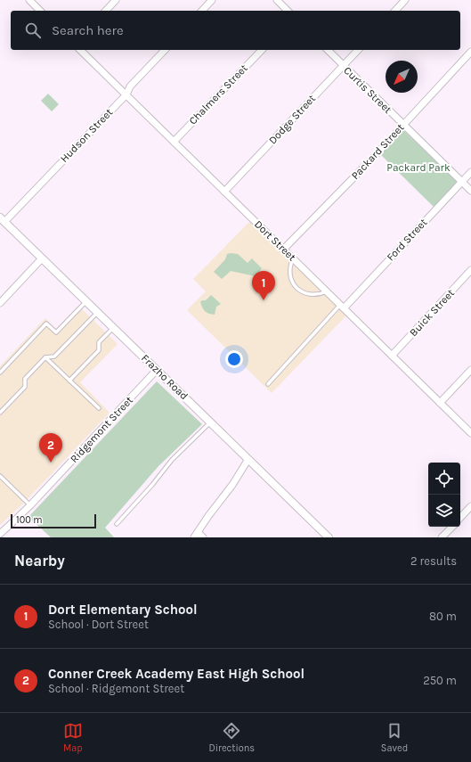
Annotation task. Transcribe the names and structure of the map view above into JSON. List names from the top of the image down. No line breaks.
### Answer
{"streets":{"street":["Curtis Street","Chalmers Street","Dodge Street","Hudson Street","Packard Street","Ford Street","Dort Street","Buick Street","Frazho Road","Ridgemont Street"]},"crossings":[["Curtis Street","Dodge Street"],["Curtis Street","Packard Street"],["Curtis Street","Ford Street"],["Chalmers Street","Dort Street"],["Dodge Street","Dort Street"],["Hudson Street","Dort Street"],["Hudson Street","Frazho Road"],["Packard Street","Dort Street"],["Ford Street","Dort Street"],["Dort Street","Buick Street"],["Frazho Road","Ridgemont Street"]],"parks":["Packard Park"],"scale_bar":"100 m","north":"bottom left","page":{"search":"Search here","pins":["1","2"],"scale":"100 m","heading":["Nearby","2 results"],"list":[{"mark":"1","name":"Dort Elementary School","note":"School · Dort Street","value":"80 m"},{"mark":"2","name":"Conner Creek Academy East High School","note":"School · Ridgemont Street","value":"250 m"}],"nav":["Map","Directions","Saved"]}}
